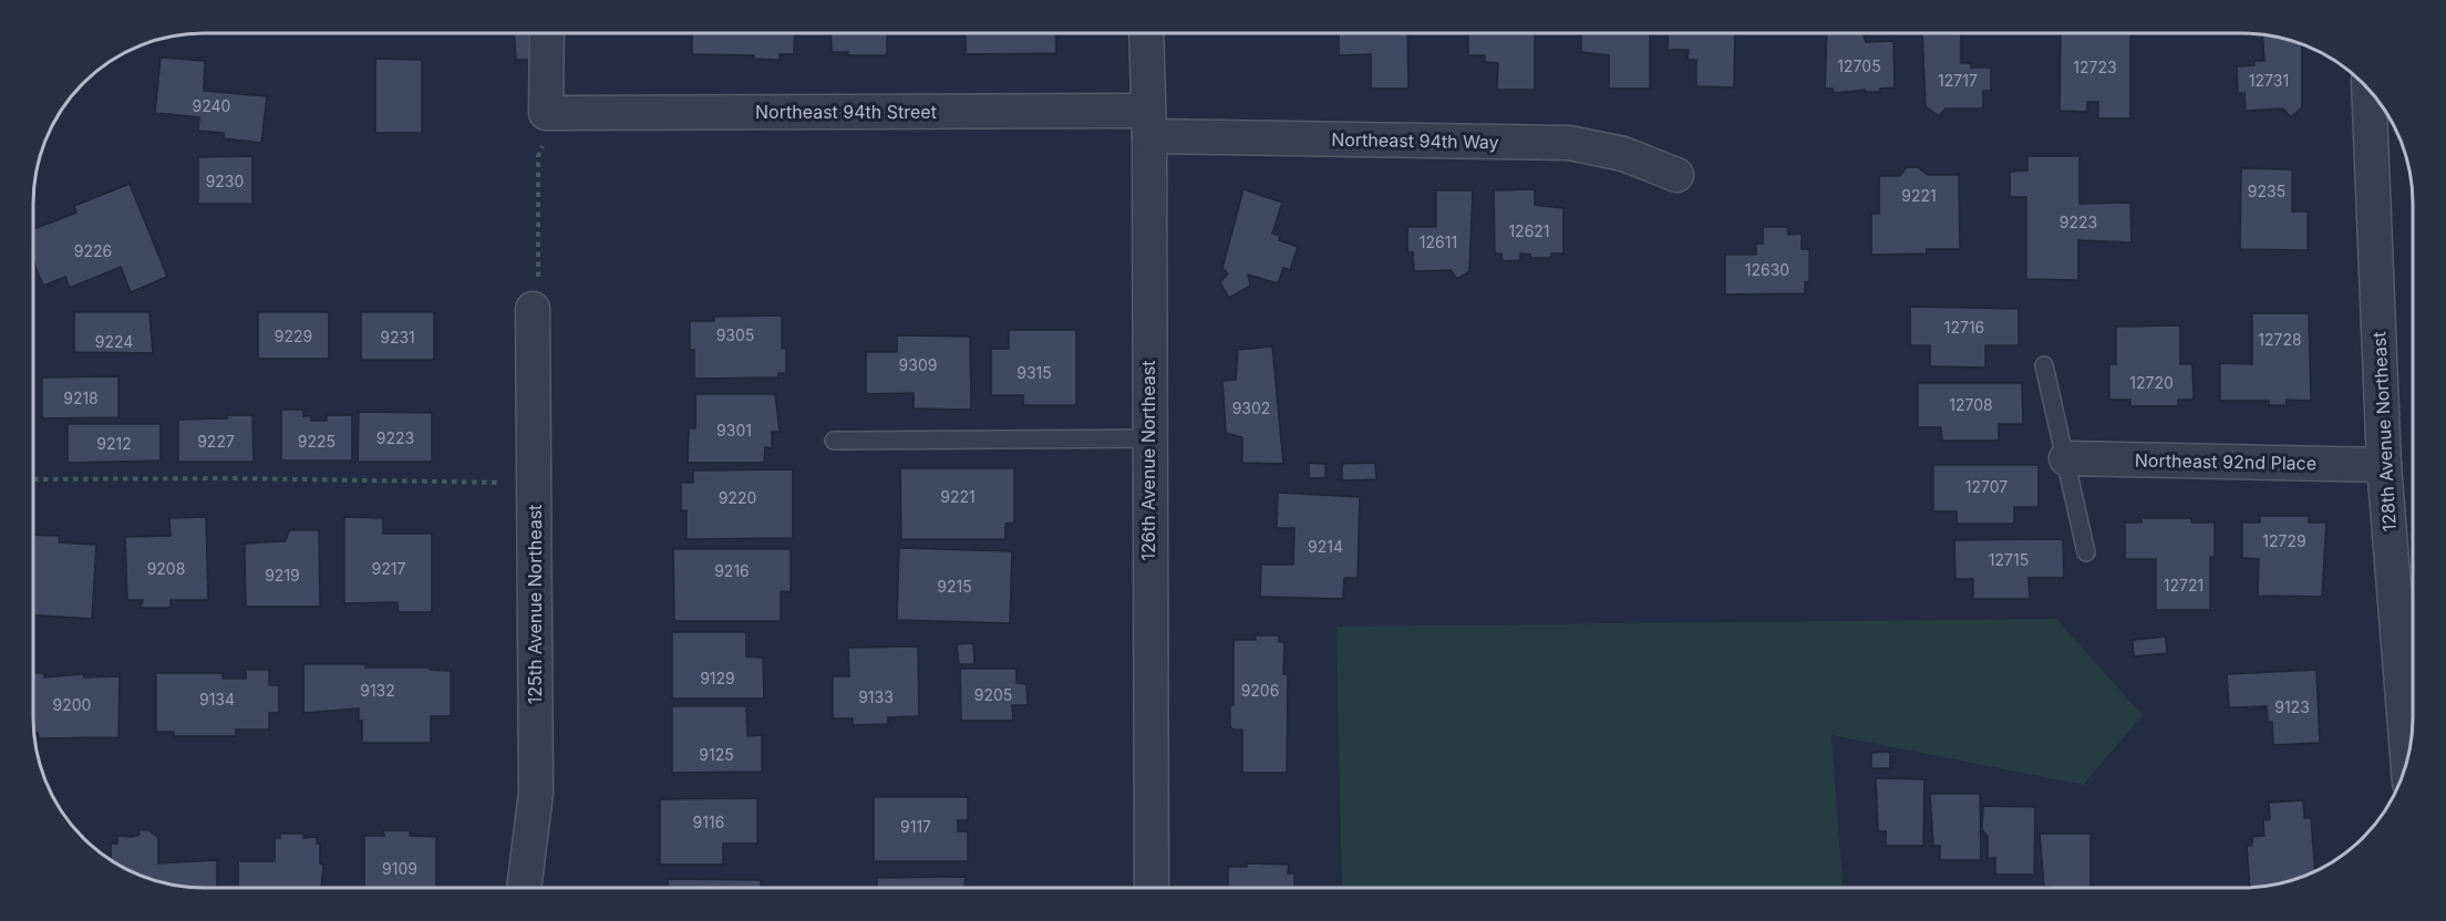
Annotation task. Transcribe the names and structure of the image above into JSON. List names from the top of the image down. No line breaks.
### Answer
{"streets":{"street":["Northeast 94th Street","Northeast 94th Way","128th Avenue Northeast","126th Avenue Northeast","Northeast 92nd Place","125th Avenue Northeast"]},"crossings":[["Northeast 94th Street","Northeast 94th Way"],["Northeast 94th Street","126th Avenue Northeast"],["Northeast 94th Way","126th Avenue Northeast"],["128th Avenue Northeast","Northeast 92nd Place"]],"house_numbers":["12705","12723","12717","12731","9240","9230","9235","9221","9223","12621","12611","9226","12630","12716","9305","9229","9231","12728","9224","9309","9315","12720","9218","12708","9302","9301","9223","9227","9225","9212","12707","9221","9220","12729","9214","12715","9208","9217","9216","9219","12721","9215","9129","9132","9206","9205","9133","9134","9200","9123","9125","9116","9117","9109"]}
